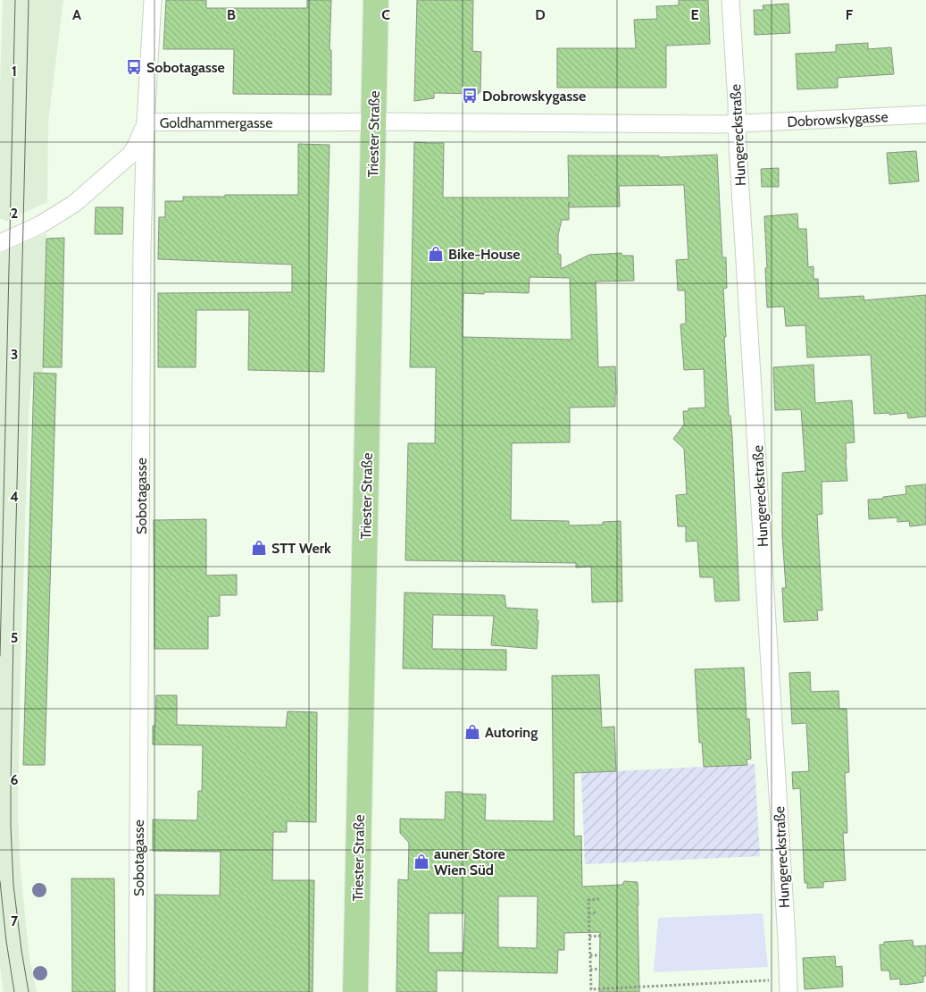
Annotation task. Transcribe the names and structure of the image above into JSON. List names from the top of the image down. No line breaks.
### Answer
{"streets":{"main road":["Triester Straße"],"street":["Dobrowskygasse","Goldhammergasse","Hungereckstraße","Sobotagasse"]},"crossings":[["Dobrowskygasse","Goldhammergasse"],["Dobrowskygasse","Triester Straße"],["Dobrowskygasse","Hungereckstraße"],["Goldhammergasse","Triester Straße"],["Goldhammergasse","Sobotagasse"]],"places":{"bus stop":["Sobotagasse","Dobrowskygasse"],"shop":["Bike-House","STT Werk","Autoring","auner Store Wien Süd"]},"grid":{"columns":["A","B","C","D","E","F"],"rows":["1","2","3","4","5","6","7"]}}
